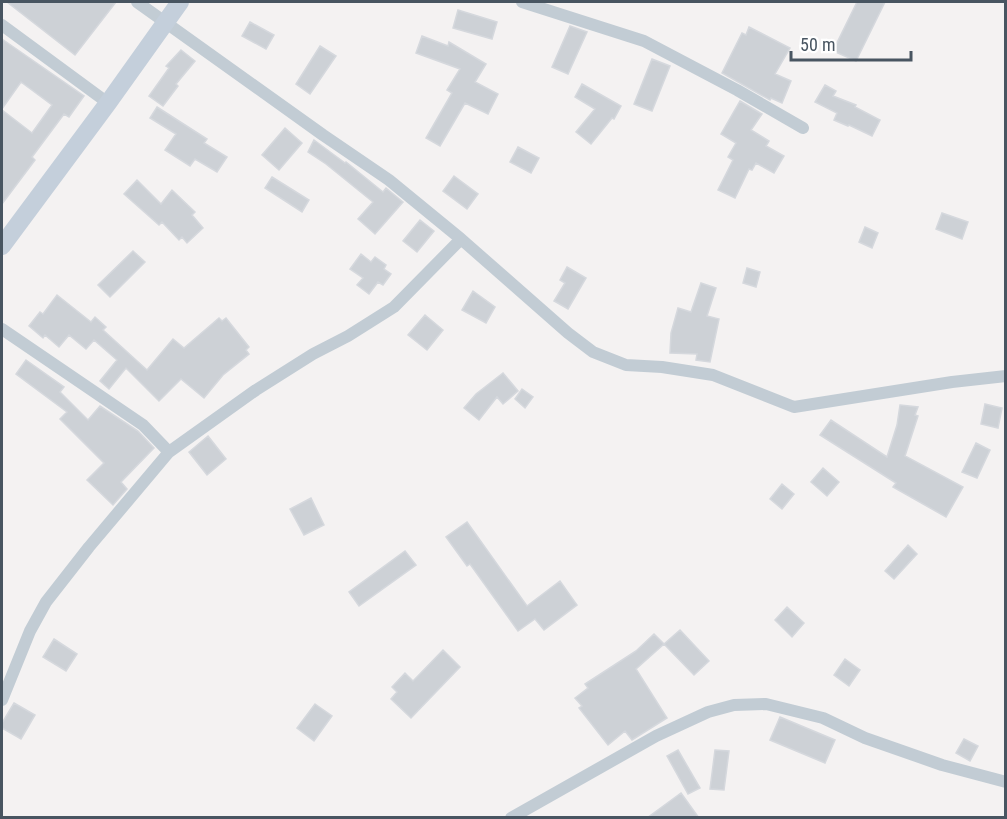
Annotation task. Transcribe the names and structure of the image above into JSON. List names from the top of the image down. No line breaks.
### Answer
{"scale_bar":"50 m"}
